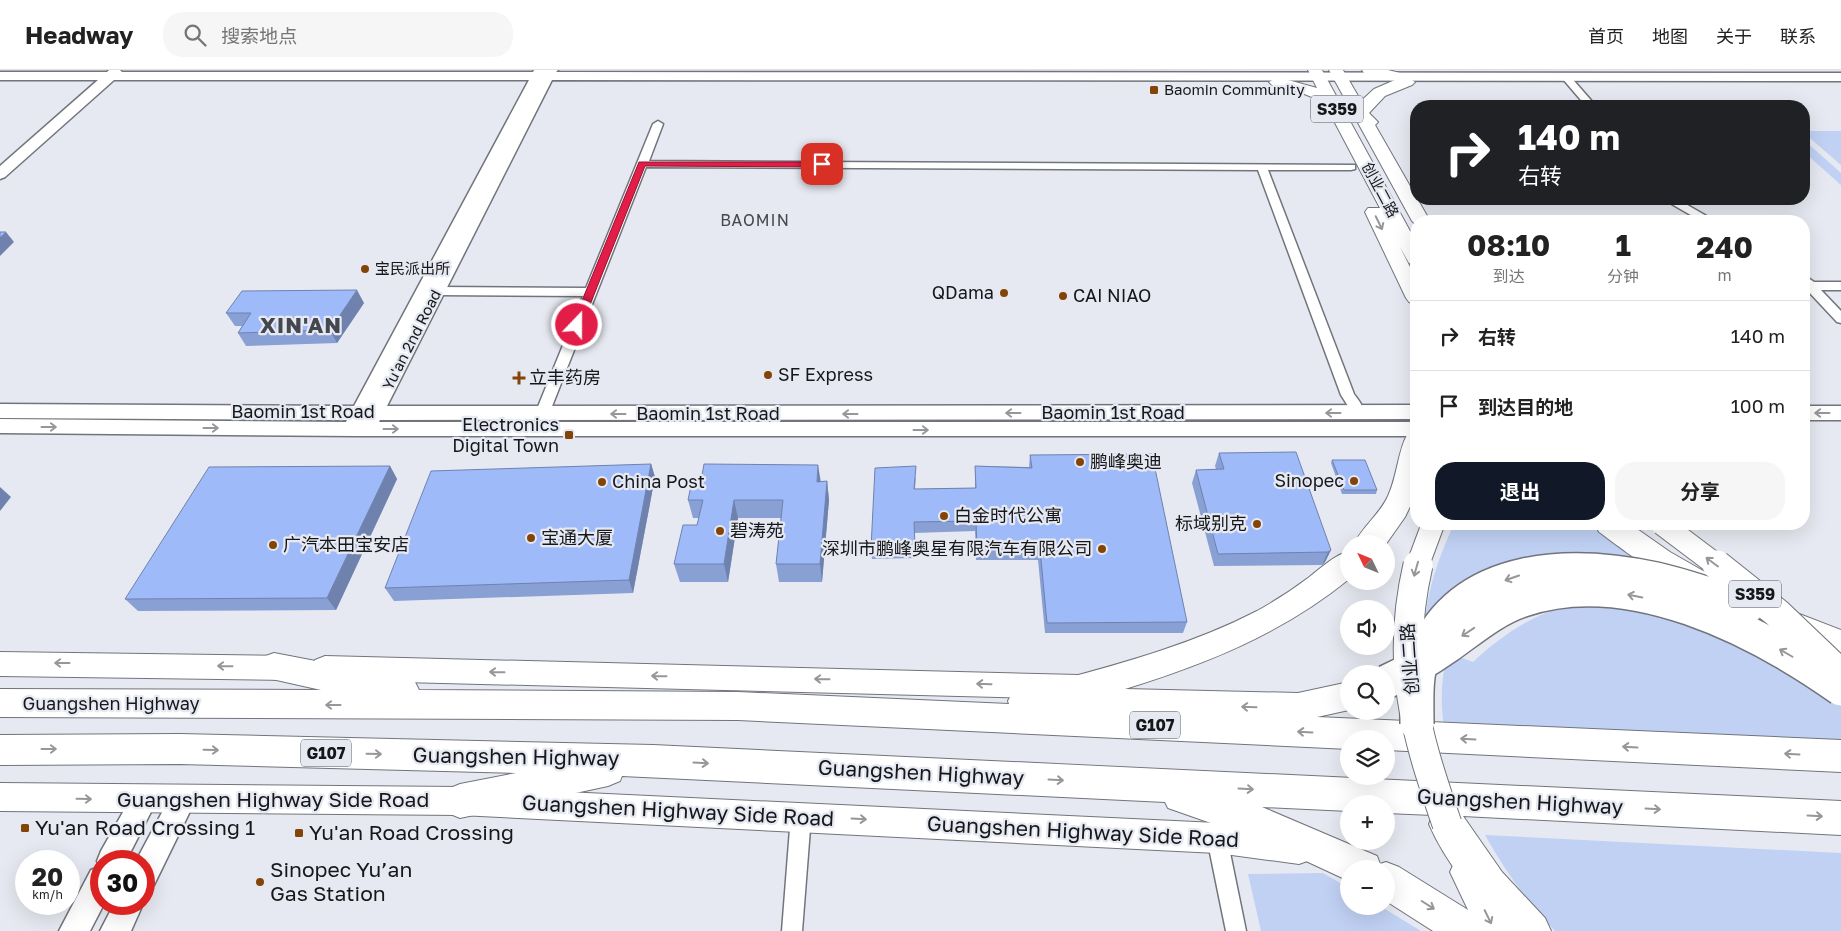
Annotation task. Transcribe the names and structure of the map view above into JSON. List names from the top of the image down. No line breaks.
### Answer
{"streets":{"highway":["Guangshen Highway","G107"],"main road":["S359","创业二路","Yu'an 2nd Road","Baomin 1st Road","Guangshen Highway Side Road"]},"crossings":[["S359","创业二路"],["Yu'an 2nd Road","Baomin 1st Road"]],"one_way":["创业二路"],"districts":["BAOMIN","XIN'AN"],"places":{"transit":["Baomin Community","Electronics Digital Town","Yu'an Road Crossing 1","Yu'an Road Crossing"],"other":["宝民派出所","QDama","CAI NIAO","SF Express","鹏峰奥迪","Sinopec","China Post","白金时代公寓","标域别克","碧涛苑","宝通大厦","广汽本田宝安店","深圳市鹏峰奥星有限汽车有限公司","Sinopec Yu’an Gas Station"],"health":["立丰药房"]},"north":"top left","page":{"header":"Headway","search":"搜索地点","nav":["首页","地图","关于","联系"],"turn":["140 m","右转"],"eta":["08:10","到达","1","分钟","240","m"],"list":[{"name":"右转","value":"140 m"},{"name":"到达目的地","value":"100 m"}],"buttons":["退出","分享"],"map_buttons":["+","−"],"speed":"20 km/h","limit":"30"}}
